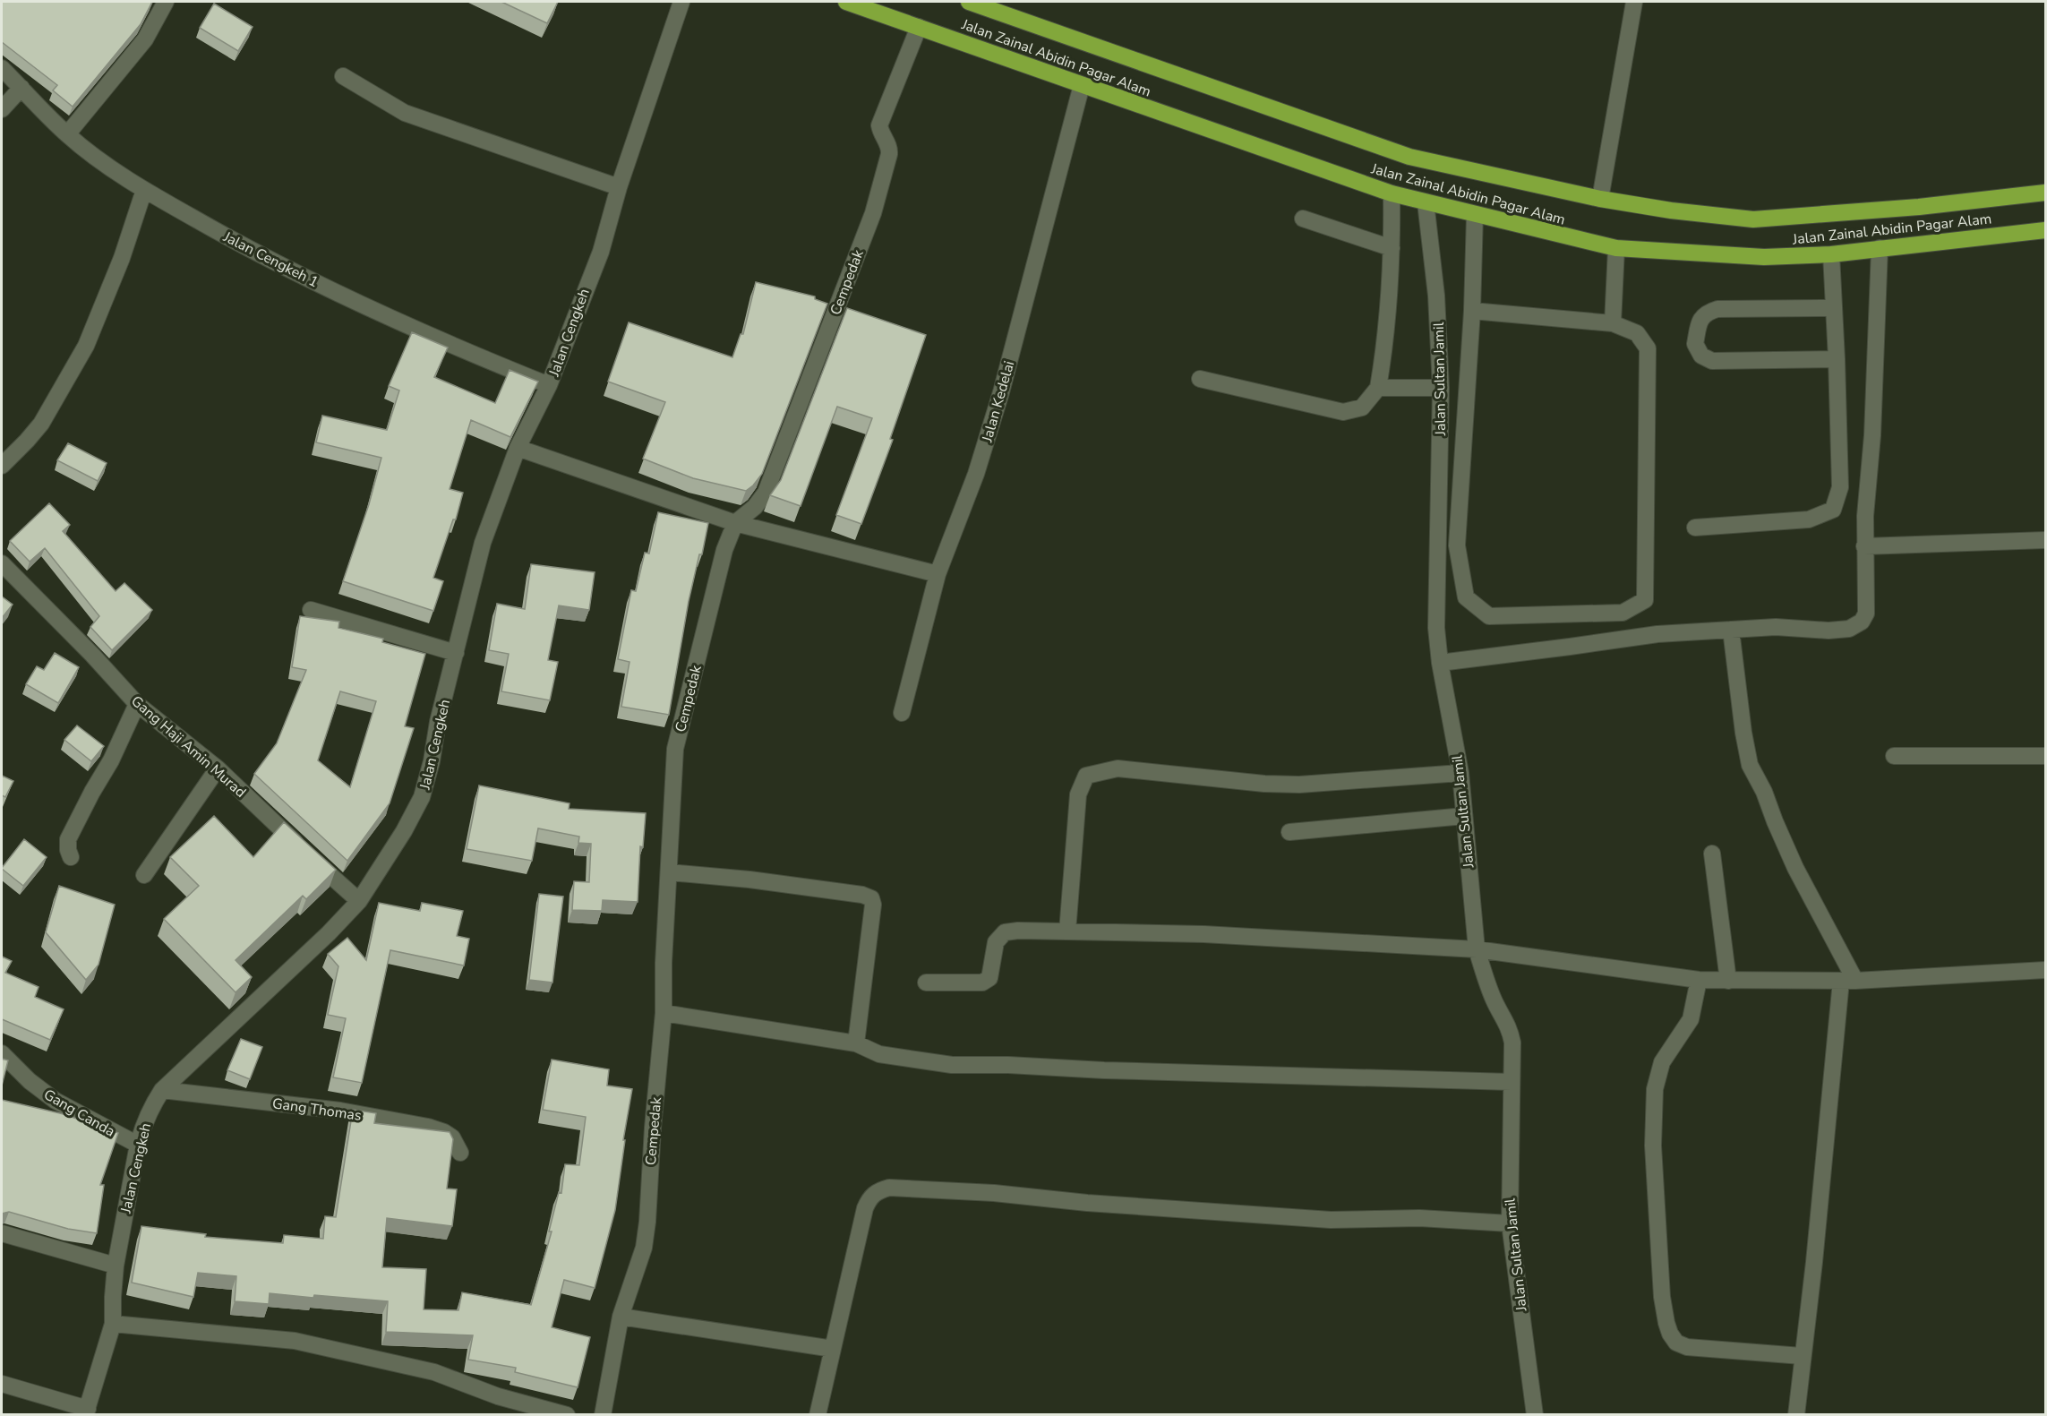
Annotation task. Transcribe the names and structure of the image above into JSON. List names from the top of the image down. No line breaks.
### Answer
{"streets":{"highway":["Jalan Zainal Abidin Pagar Alam"],"street":["Jalan Cengkeh 1","Cempedak","Jalan Cengkeh","Jalan Sultan Jamil","Jalan Kedelai","Gang Haji Amin Murad","Gang Thomas","Gang Canda"]},"crossings":[["Jalan Zainal Abidin Pagar Alam","Cempedak"],["Jalan Zainal Abidin Pagar Alam","Jalan Sultan Jamil"],["Jalan Zainal Abidin Pagar Alam","Jalan Kedelai"],["Jalan Cengkeh 1","Jalan Cengkeh"],["Jalan Cengkeh","Gang Haji Amin Murad"],["Jalan Cengkeh","Gang Thomas"],["Jalan Cengkeh","Gang Canda"]]}
